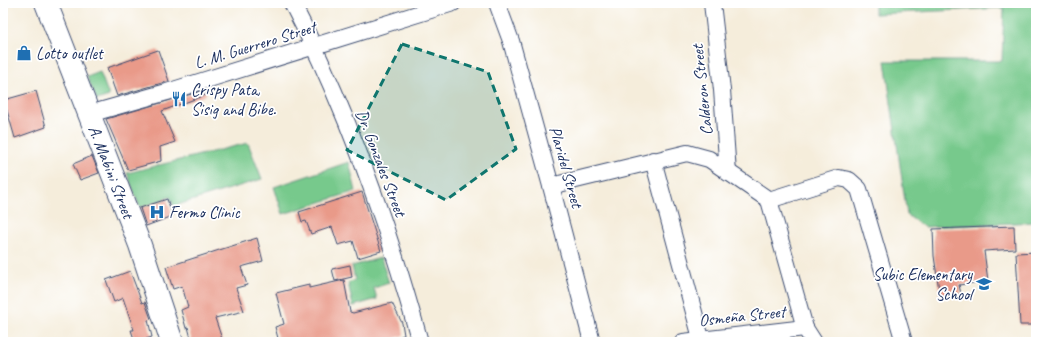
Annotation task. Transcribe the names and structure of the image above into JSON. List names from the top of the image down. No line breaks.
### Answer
{"streets":{"main road":["A. Mabini Street"],"street":["L. M. Guerrero Street","Calderon Street","Dr. Gonzales Street","Plaridel Street","Osmeña Street"]},"crossings":[["L. M. Guerrero Street","Dr. Gonzales Street"],["L. M. Guerrero Street","A. Mabini Street"]],"places":{"shop":["Lotto outlet"],"restaurant":["Crispy Pata, Sisig and Bibe."],"hospital":["Fermo Clinic"],"school or university":["Subic Elementary School"]}}
